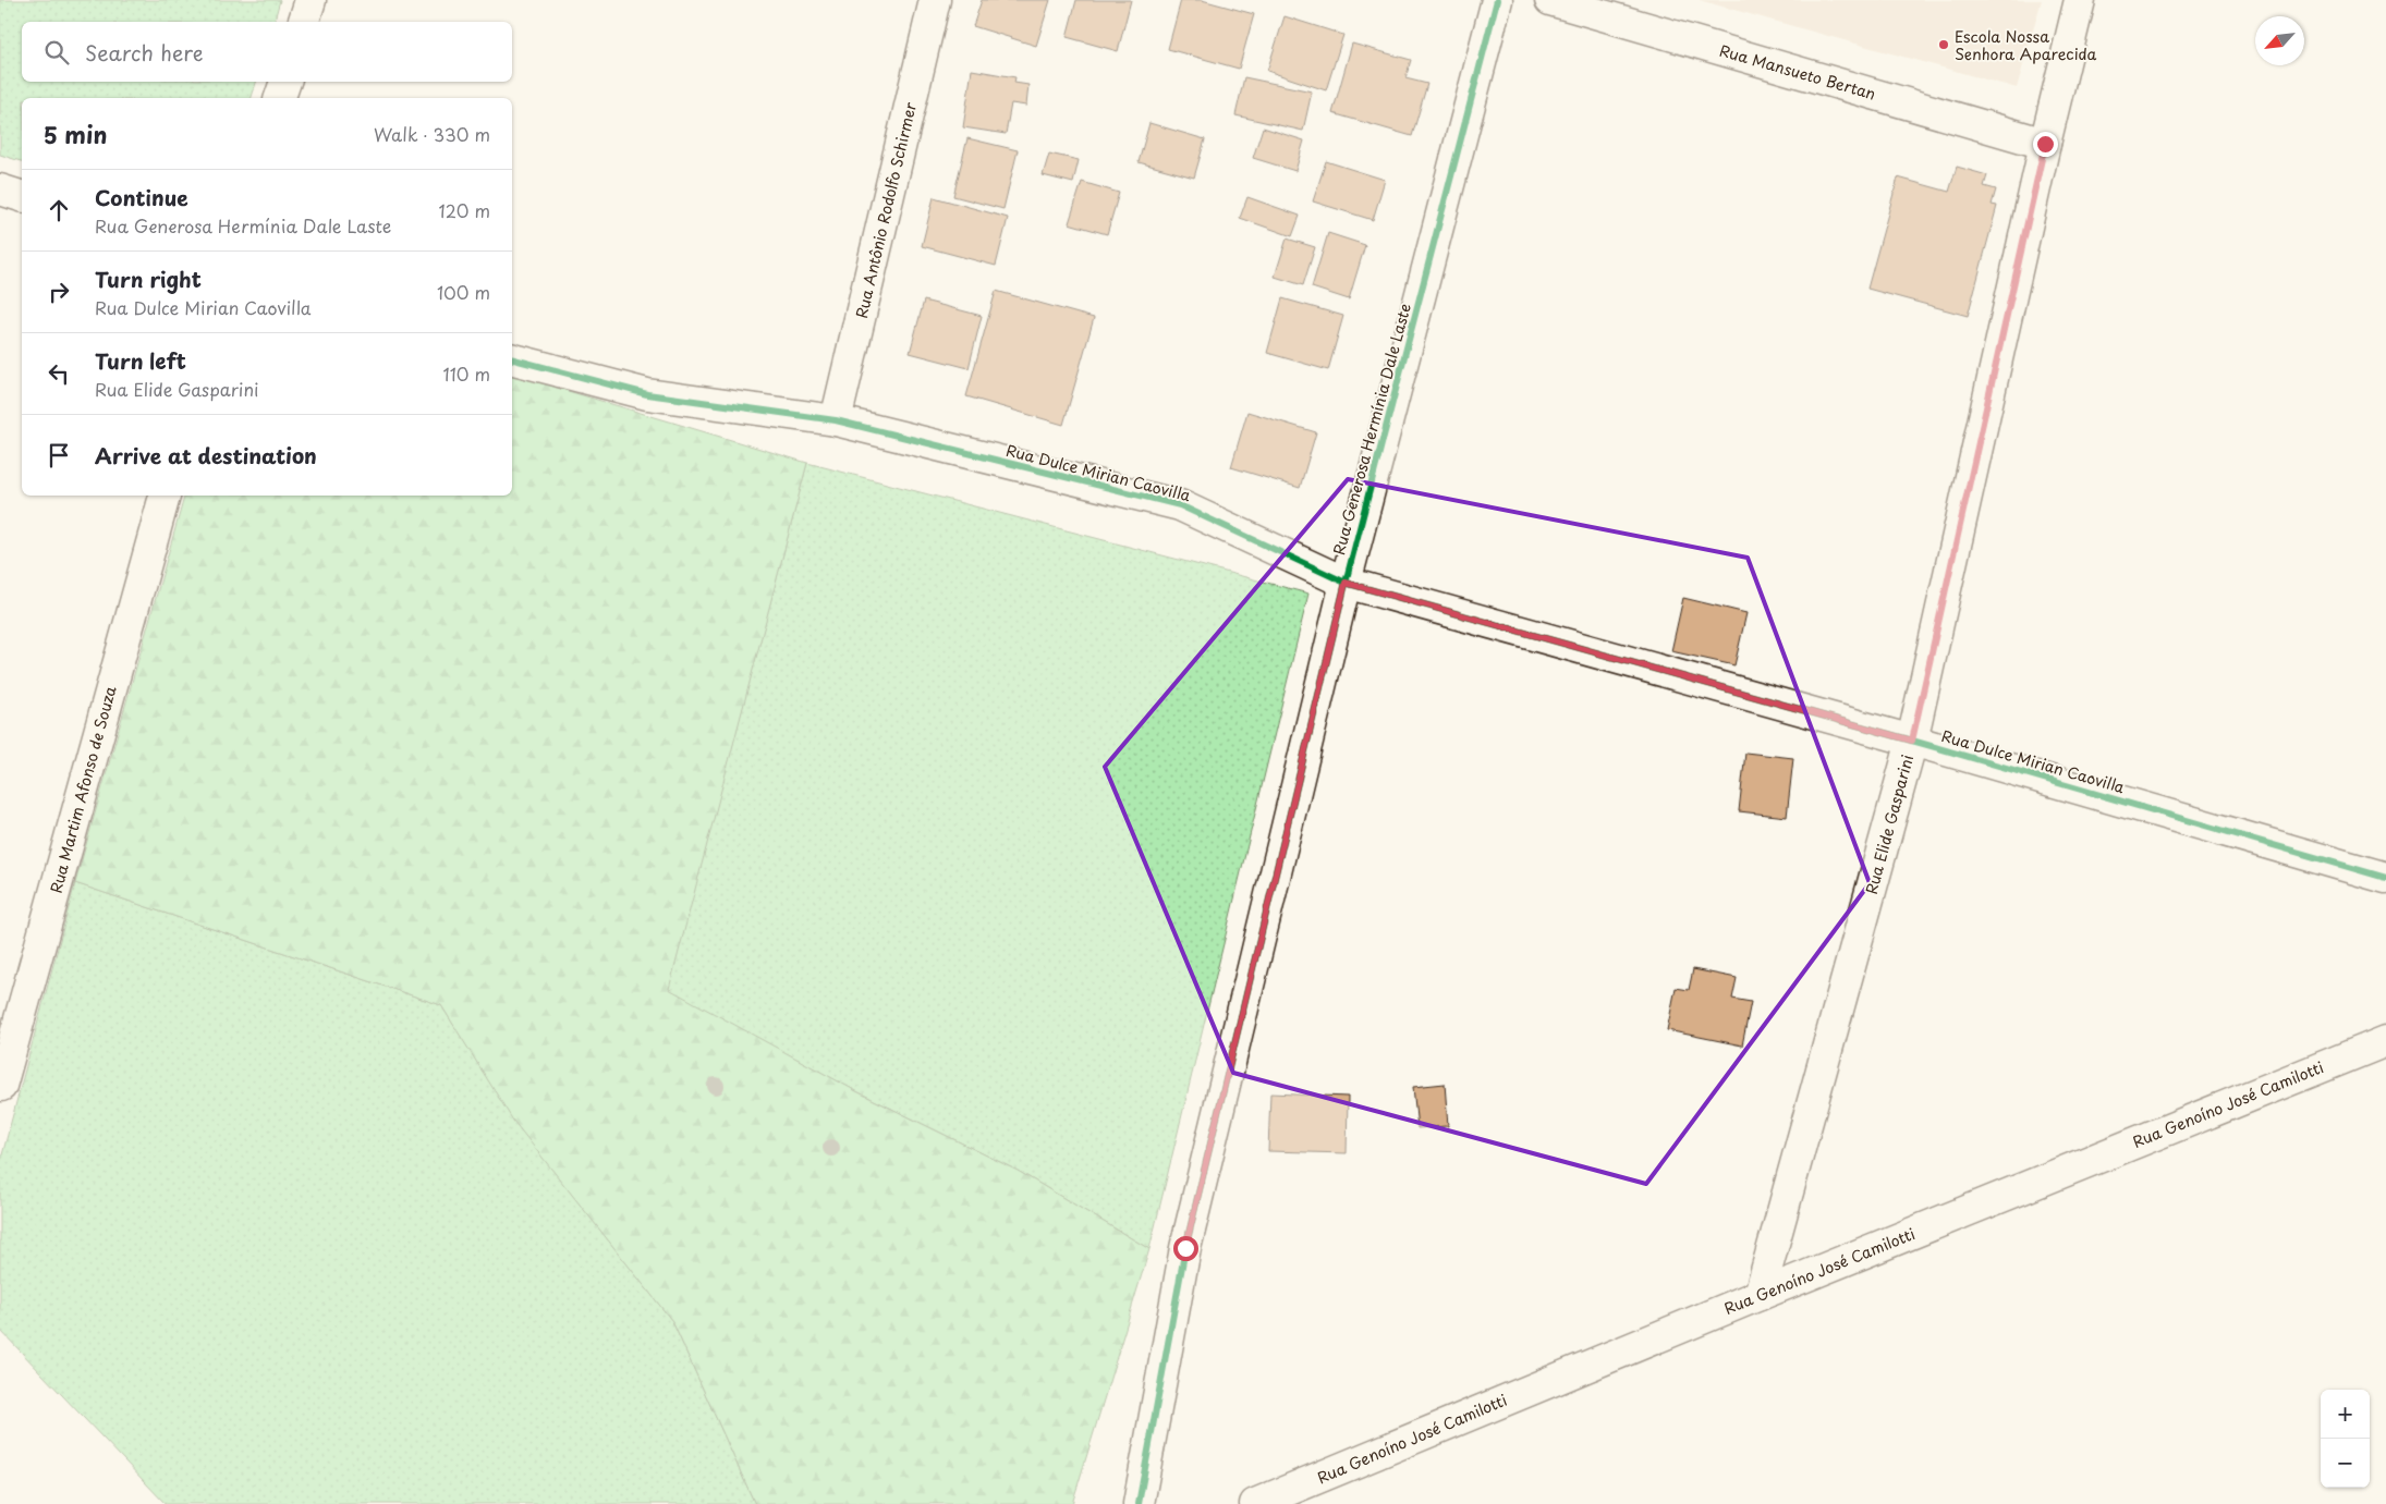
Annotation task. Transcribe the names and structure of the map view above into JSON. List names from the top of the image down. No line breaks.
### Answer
{"streets":{"street":["Rua Mansueto Bertan","Rua Antônio Rodolfo Schirmer","Rua Generosa Hermínia Dale Laste","Rua Dulce Mirian Caovilla","Rua Martim Afonso de Souza","Rua Elide Gasparini","Rua Genoíno José Camilotti"]},"crossings":[["Rua Mansueto Bertan","Rua Elide Gasparini"],["Rua Antônio Rodolfo Schirmer","Rua Dulce Mirian Caovilla"],["Rua Generosa Hermínia Dale Laste","Rua Dulce Mirian Caovilla"],["Rua Dulce Mirian Caovilla","Rua Elide Gasparini"],["Rua Elide Gasparini","Rua Genoíno José Camilotti"]],"places":["Escola Nossa Senhora Aparecida"],"north":"bottom left","page":{"search":"Search here","heading":["5 min","Walk · 330 m"],"list":[["Continue","Rua Generosa Hermínia Dale Laste","120 m"],["Turn right","Rua Dulce Mirian Caovilla","100 m"],["Turn left","Rua Elide Gasparini","110 m"],"Arrive at destination"],"map_buttons":["+","−"]}}
